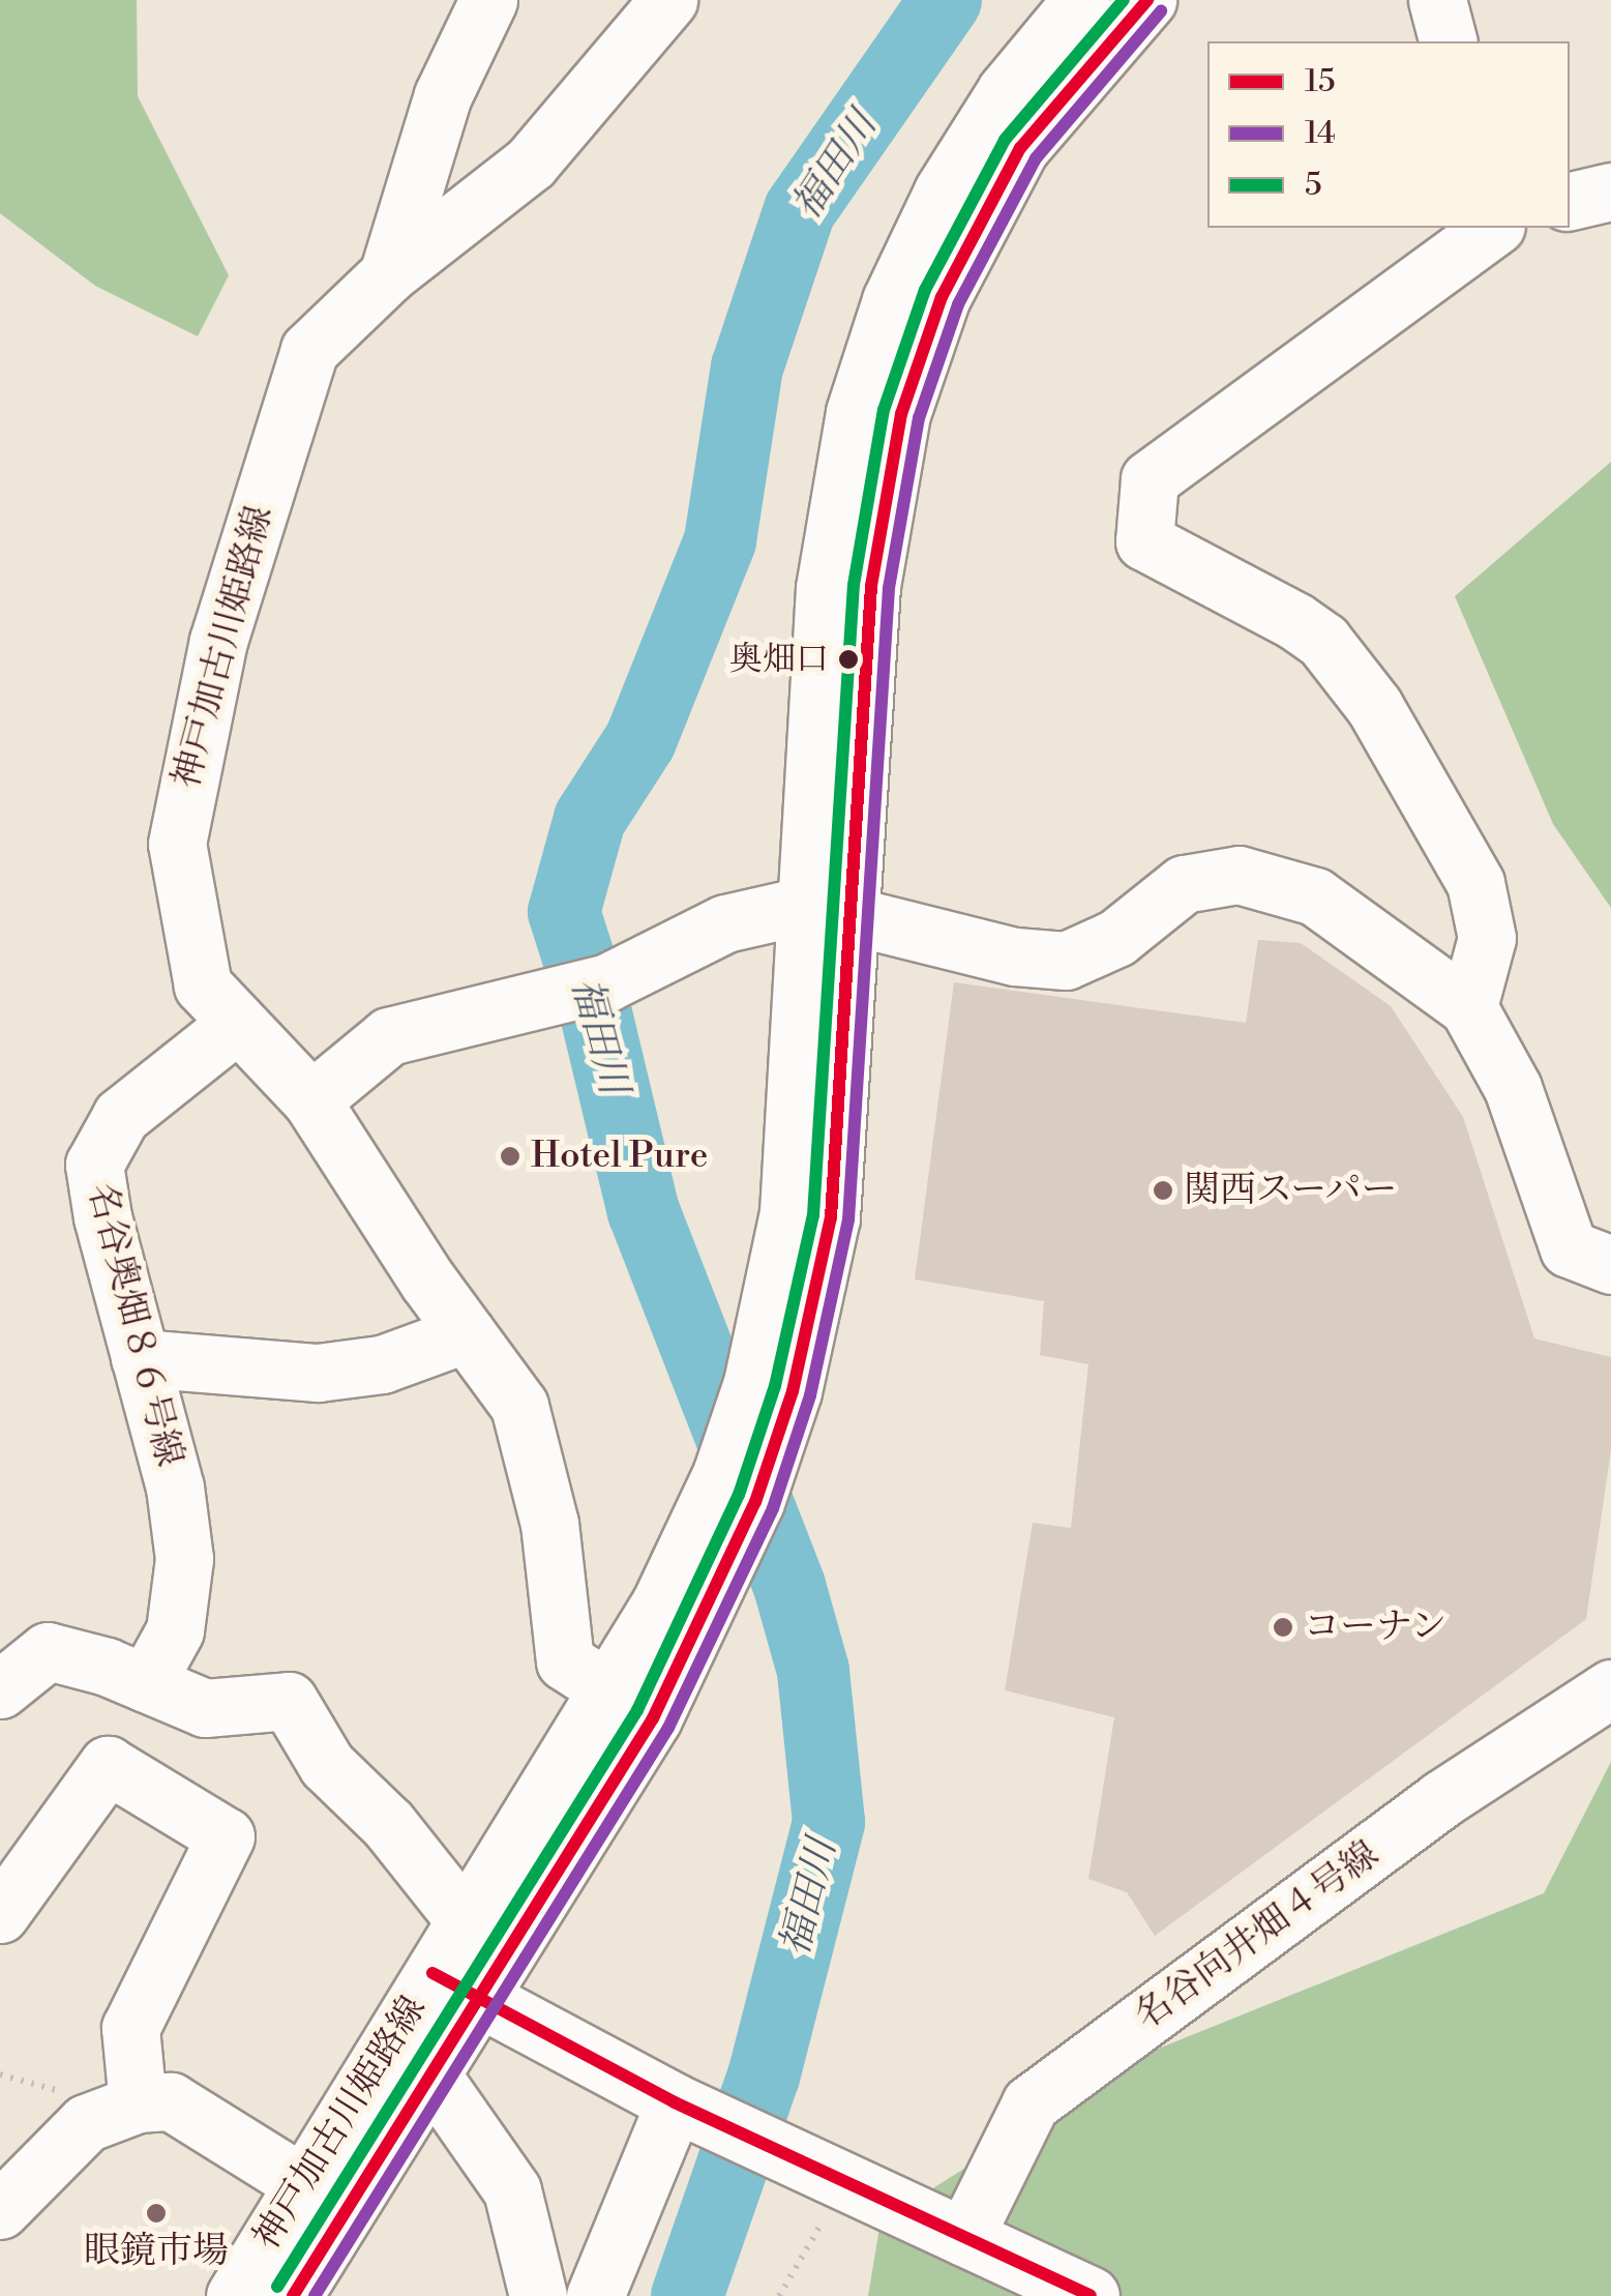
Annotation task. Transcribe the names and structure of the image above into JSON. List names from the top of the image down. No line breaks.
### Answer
{"streets":{"main road":["神戸加古川姫路線","名谷奥畑８６号線","名谷向井畑４号線"]},"crossings":[["神戸加古川姫路線","名谷奥畑８６号線"]],"water":["福田川"],"places":["奥畑口","Hotel Pure","関西スーパー","コーナン","眼鏡市場"],"lines":["transit line 15","transit line 5","transit line 14"],"legend":["15","14","5"]}
